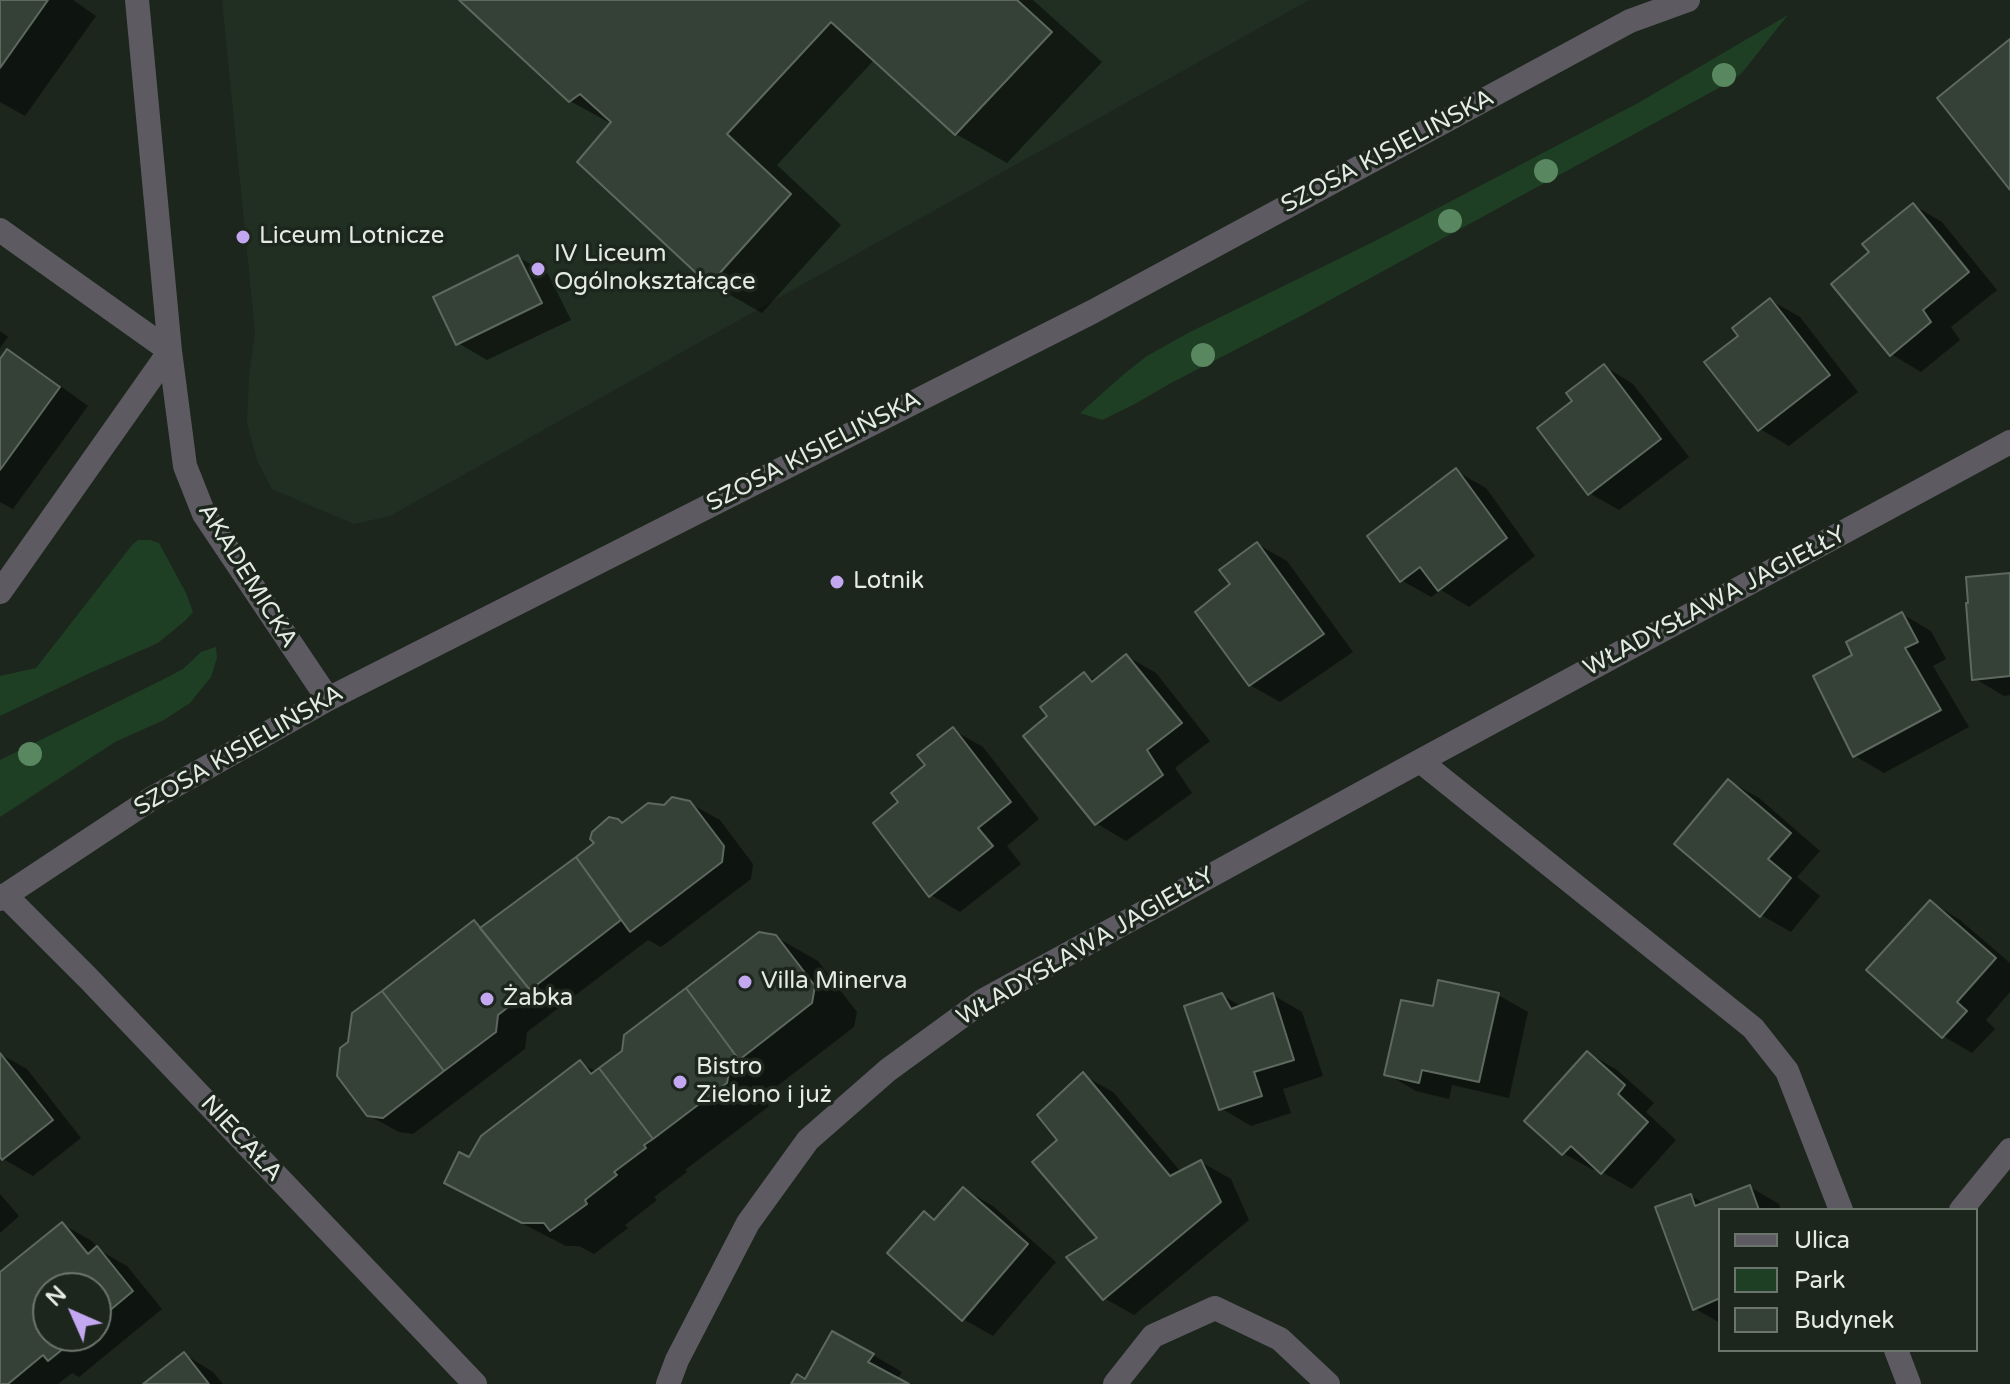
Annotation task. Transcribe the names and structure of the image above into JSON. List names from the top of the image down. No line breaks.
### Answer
{"streets":{"street":["SZOSA KISIELIŃSKA","AKADEMICKA","WŁADYSŁAWA JAGIEŁŁY","NIECAŁA"]},"crossings":[["SZOSA KISIELIŃSKA","AKADEMICKA"],["SZOSA KISIELIŃSKA","NIECAŁA"]],"places":["Liceum Lotnicze","IV Liceum Ogólnokształcące","Lotnik","Villa Minerva","Żabka","Bistro Zielono i już"],"legend":["Ulica","Park","Budynek"],"north":"top left"}
